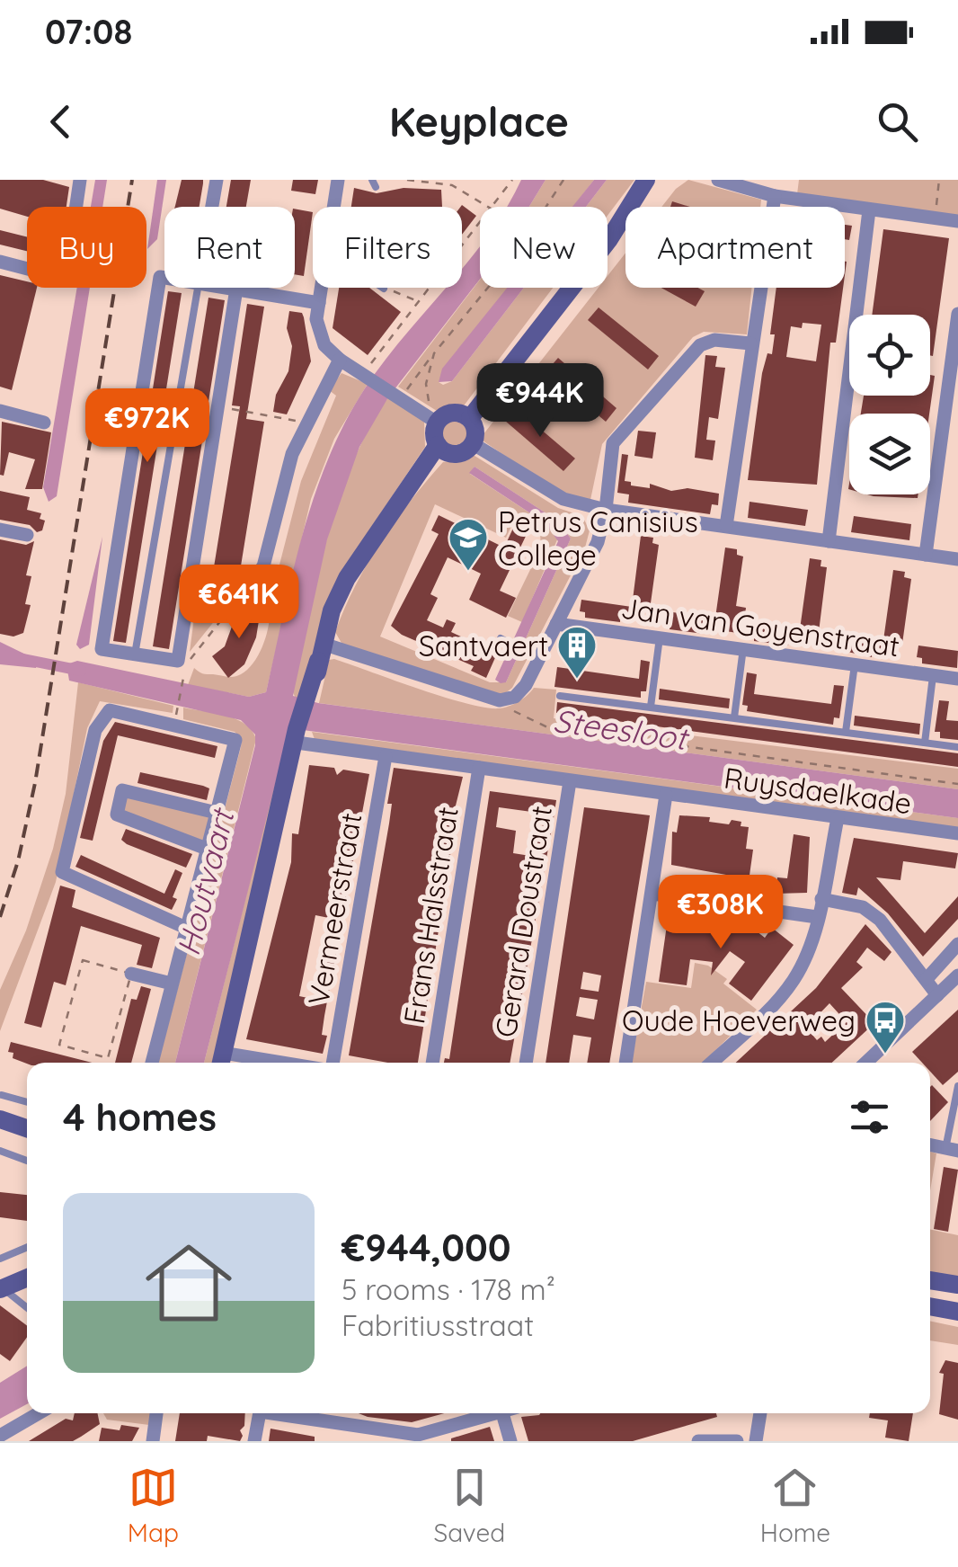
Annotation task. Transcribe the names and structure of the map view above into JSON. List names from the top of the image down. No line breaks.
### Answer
{"streets":{"street":["Jan van Goyenstraat","Ruysdaelkade","Vermeerstraat","Frans Halsstraat","Gerard Doustraat"]},"crossings":[["Ruysdaelkade","Vermeerstraat"],["Ruysdaelkade","Frans Halsstraat"],["Ruysdaelkade","Gerard Doustraat"]],"water":["Steesloot","Houtvaart"],"places":{"school or university":["Petrus Canisius College"],"building":["Santvaert"],"bus stop":["Oude Hoeverweg"]},"page":{"status":"07:08","header":"Keyplace","chip":["Buy","Rent","Filters","New","Apartment"],"price":["€944K","€972K","€641K","€308K"],"heading":"4 homes","list":[{"name":"€944,000","note":"5 rooms · 178 m² · Fabritiusstraat"}],"tabs":["Map","Saved","Home"]}}
